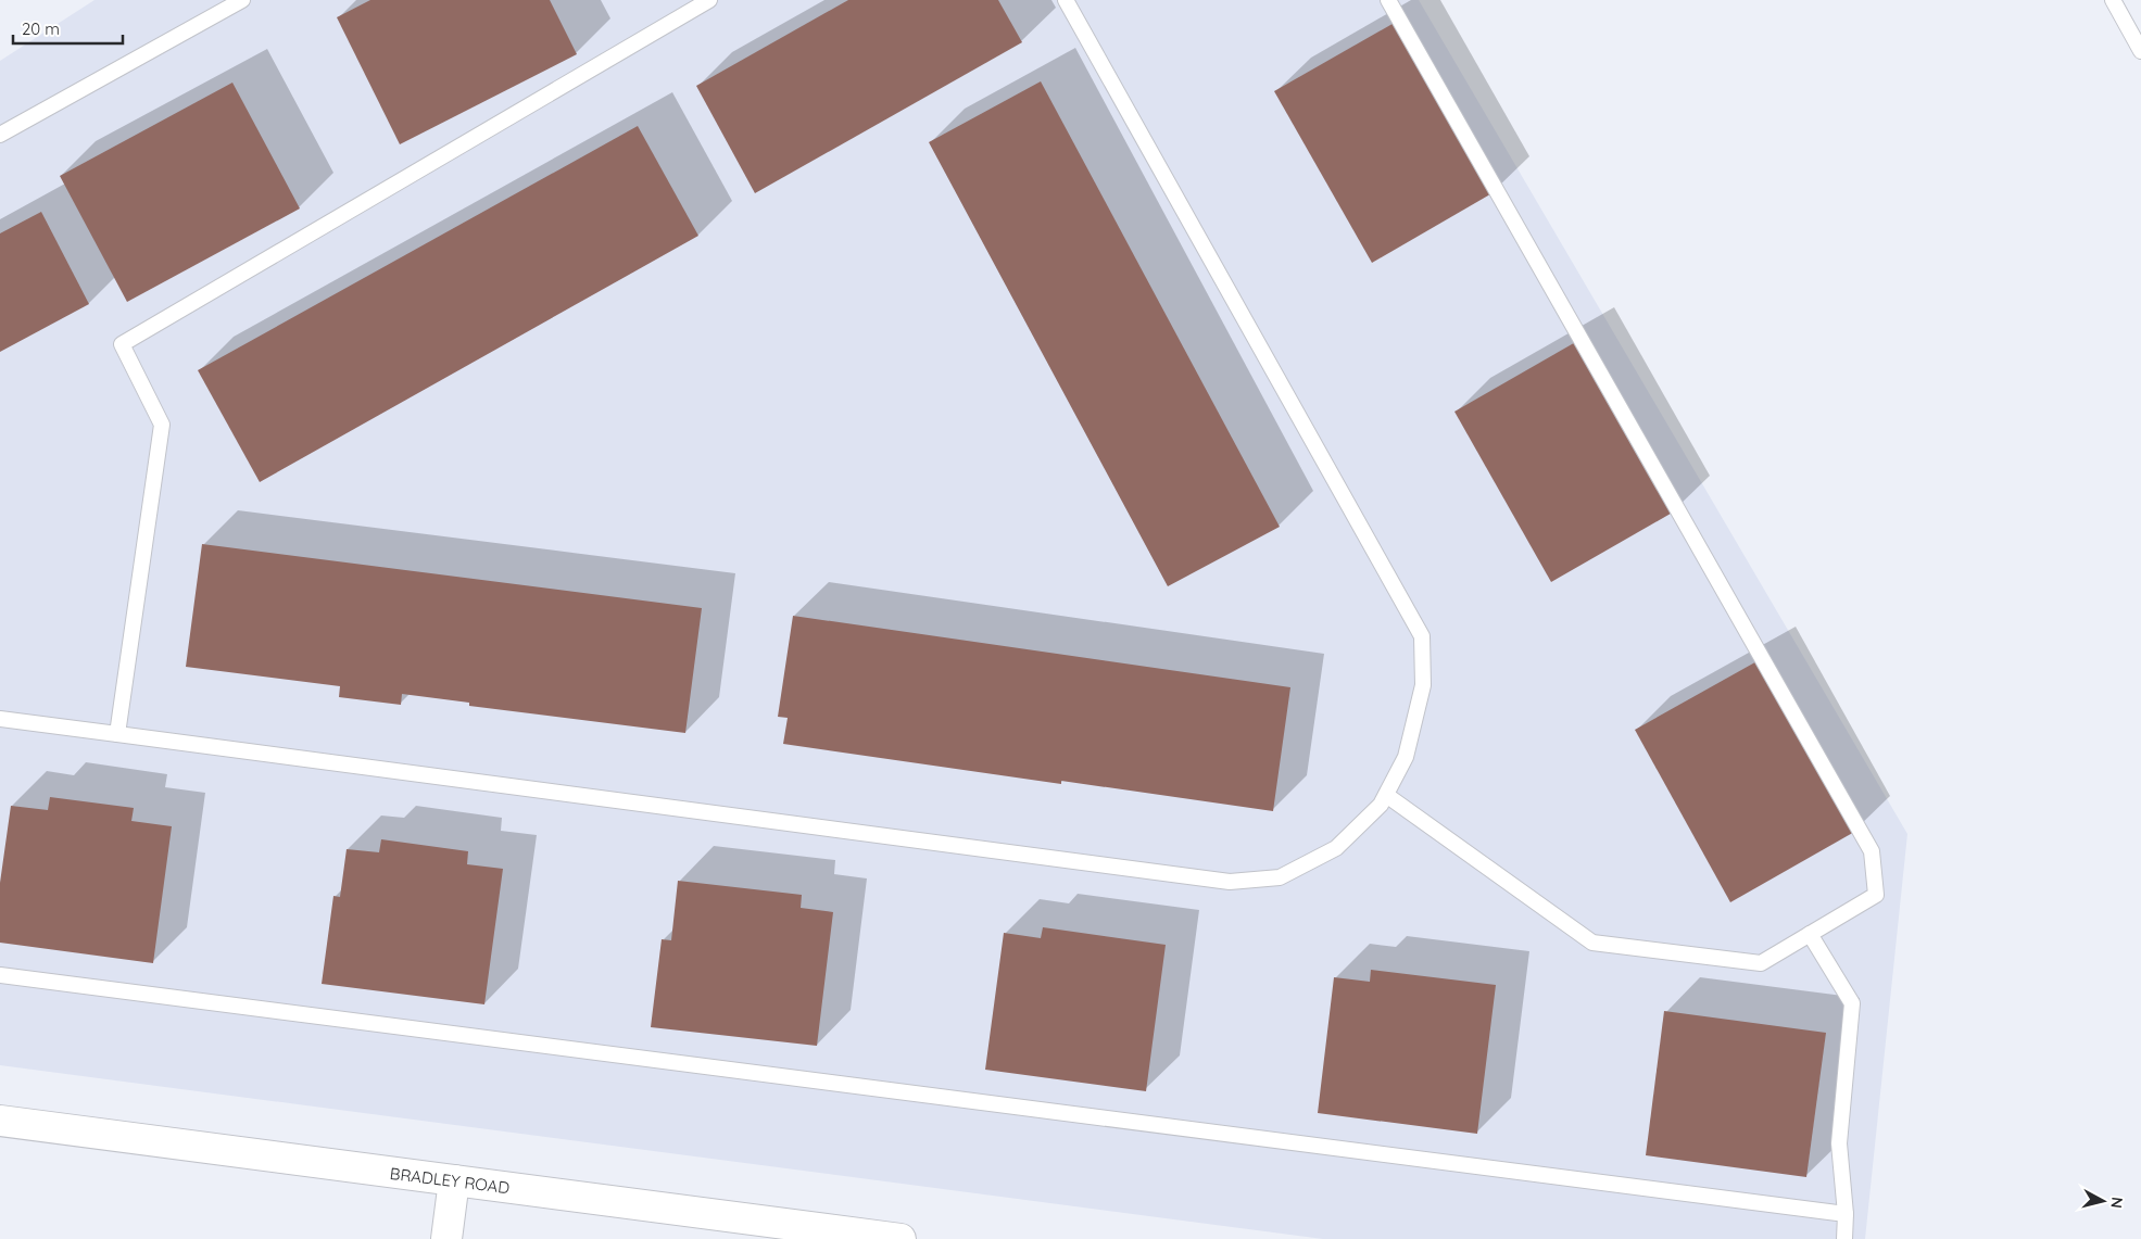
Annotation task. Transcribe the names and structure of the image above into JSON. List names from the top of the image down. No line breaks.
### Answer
{"streets":{"street":["BRADLEY ROAD"]},"scale_bar":"20 m","north":"right"}
